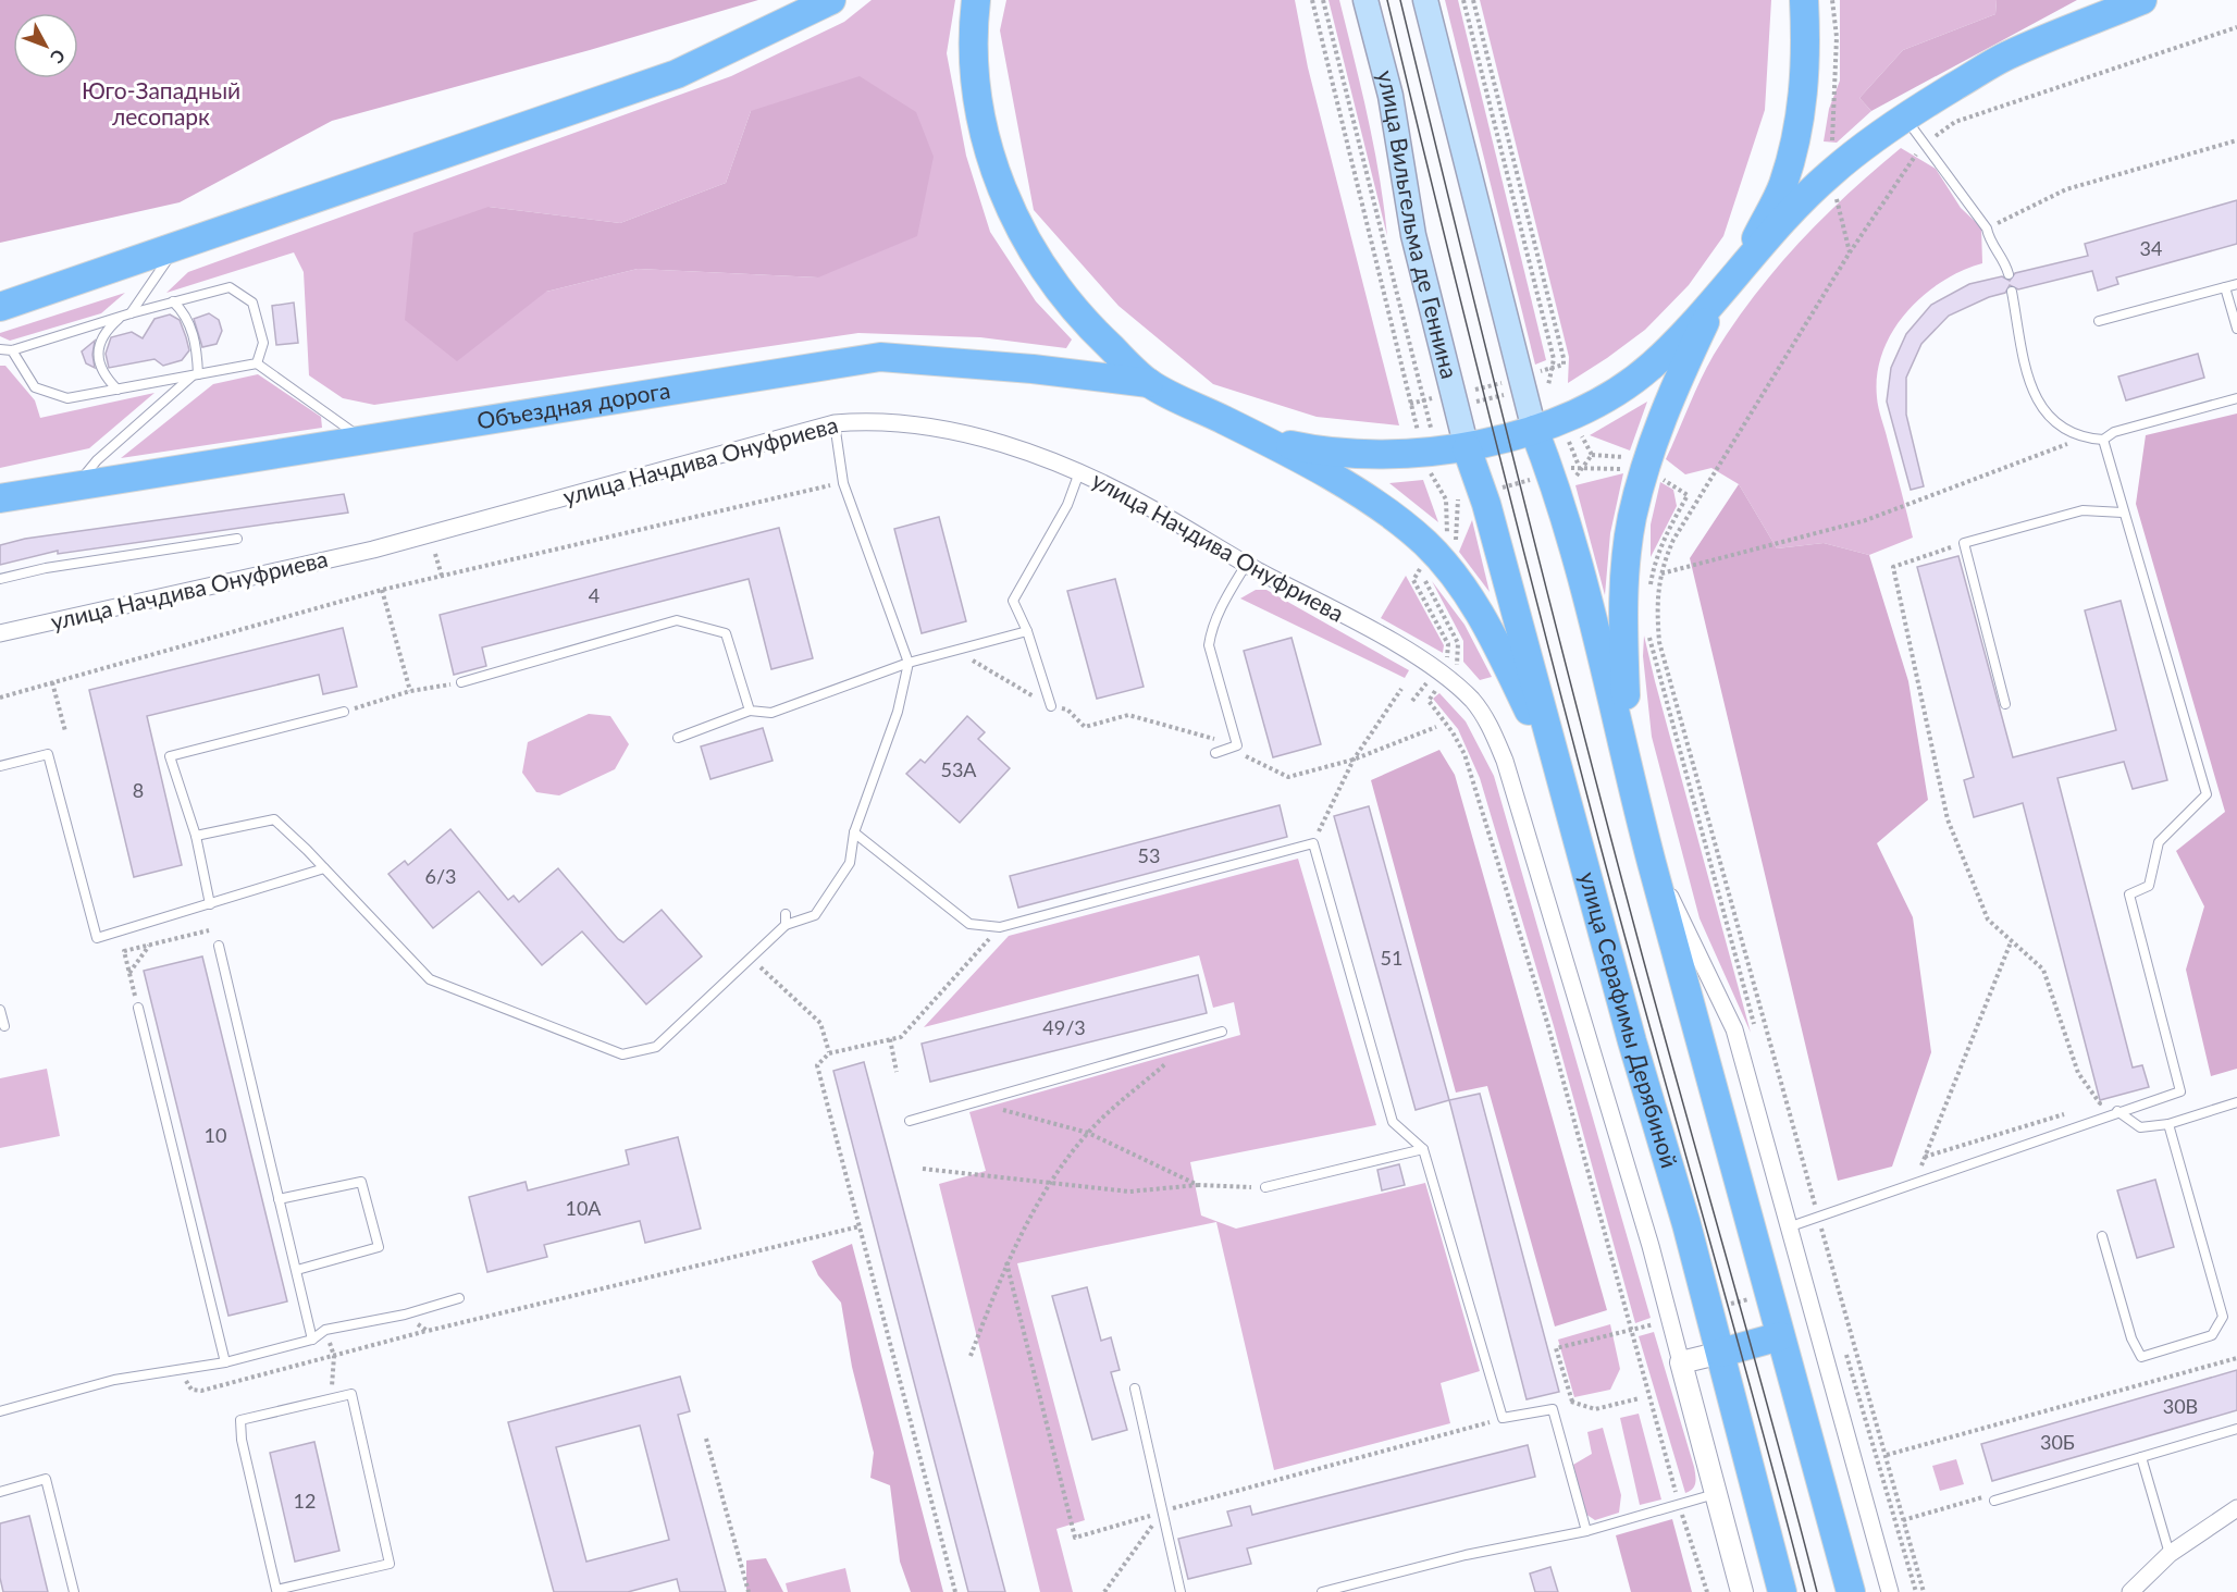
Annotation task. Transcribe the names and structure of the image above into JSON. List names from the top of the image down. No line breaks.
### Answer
{"streets":{"main road":["улица Вильгельма де Геннина","Объездная дорога","улица Серафимы Дерябиной"],"street":["улица Начдива Онуфриева"]},"crossings":[["улица Вильгельма де Геннина","улица Серафимы Дерябиной"],["улица Начдива Онуфриева","улица Серафимы Дерябиной"]],"parks":["Юго-Западный лесопарк"],"house_numbers":["34","4","53А","8","53","6/3","51","49/3","10","10А","30В","30Б","12"],"north":"bottom right"}
